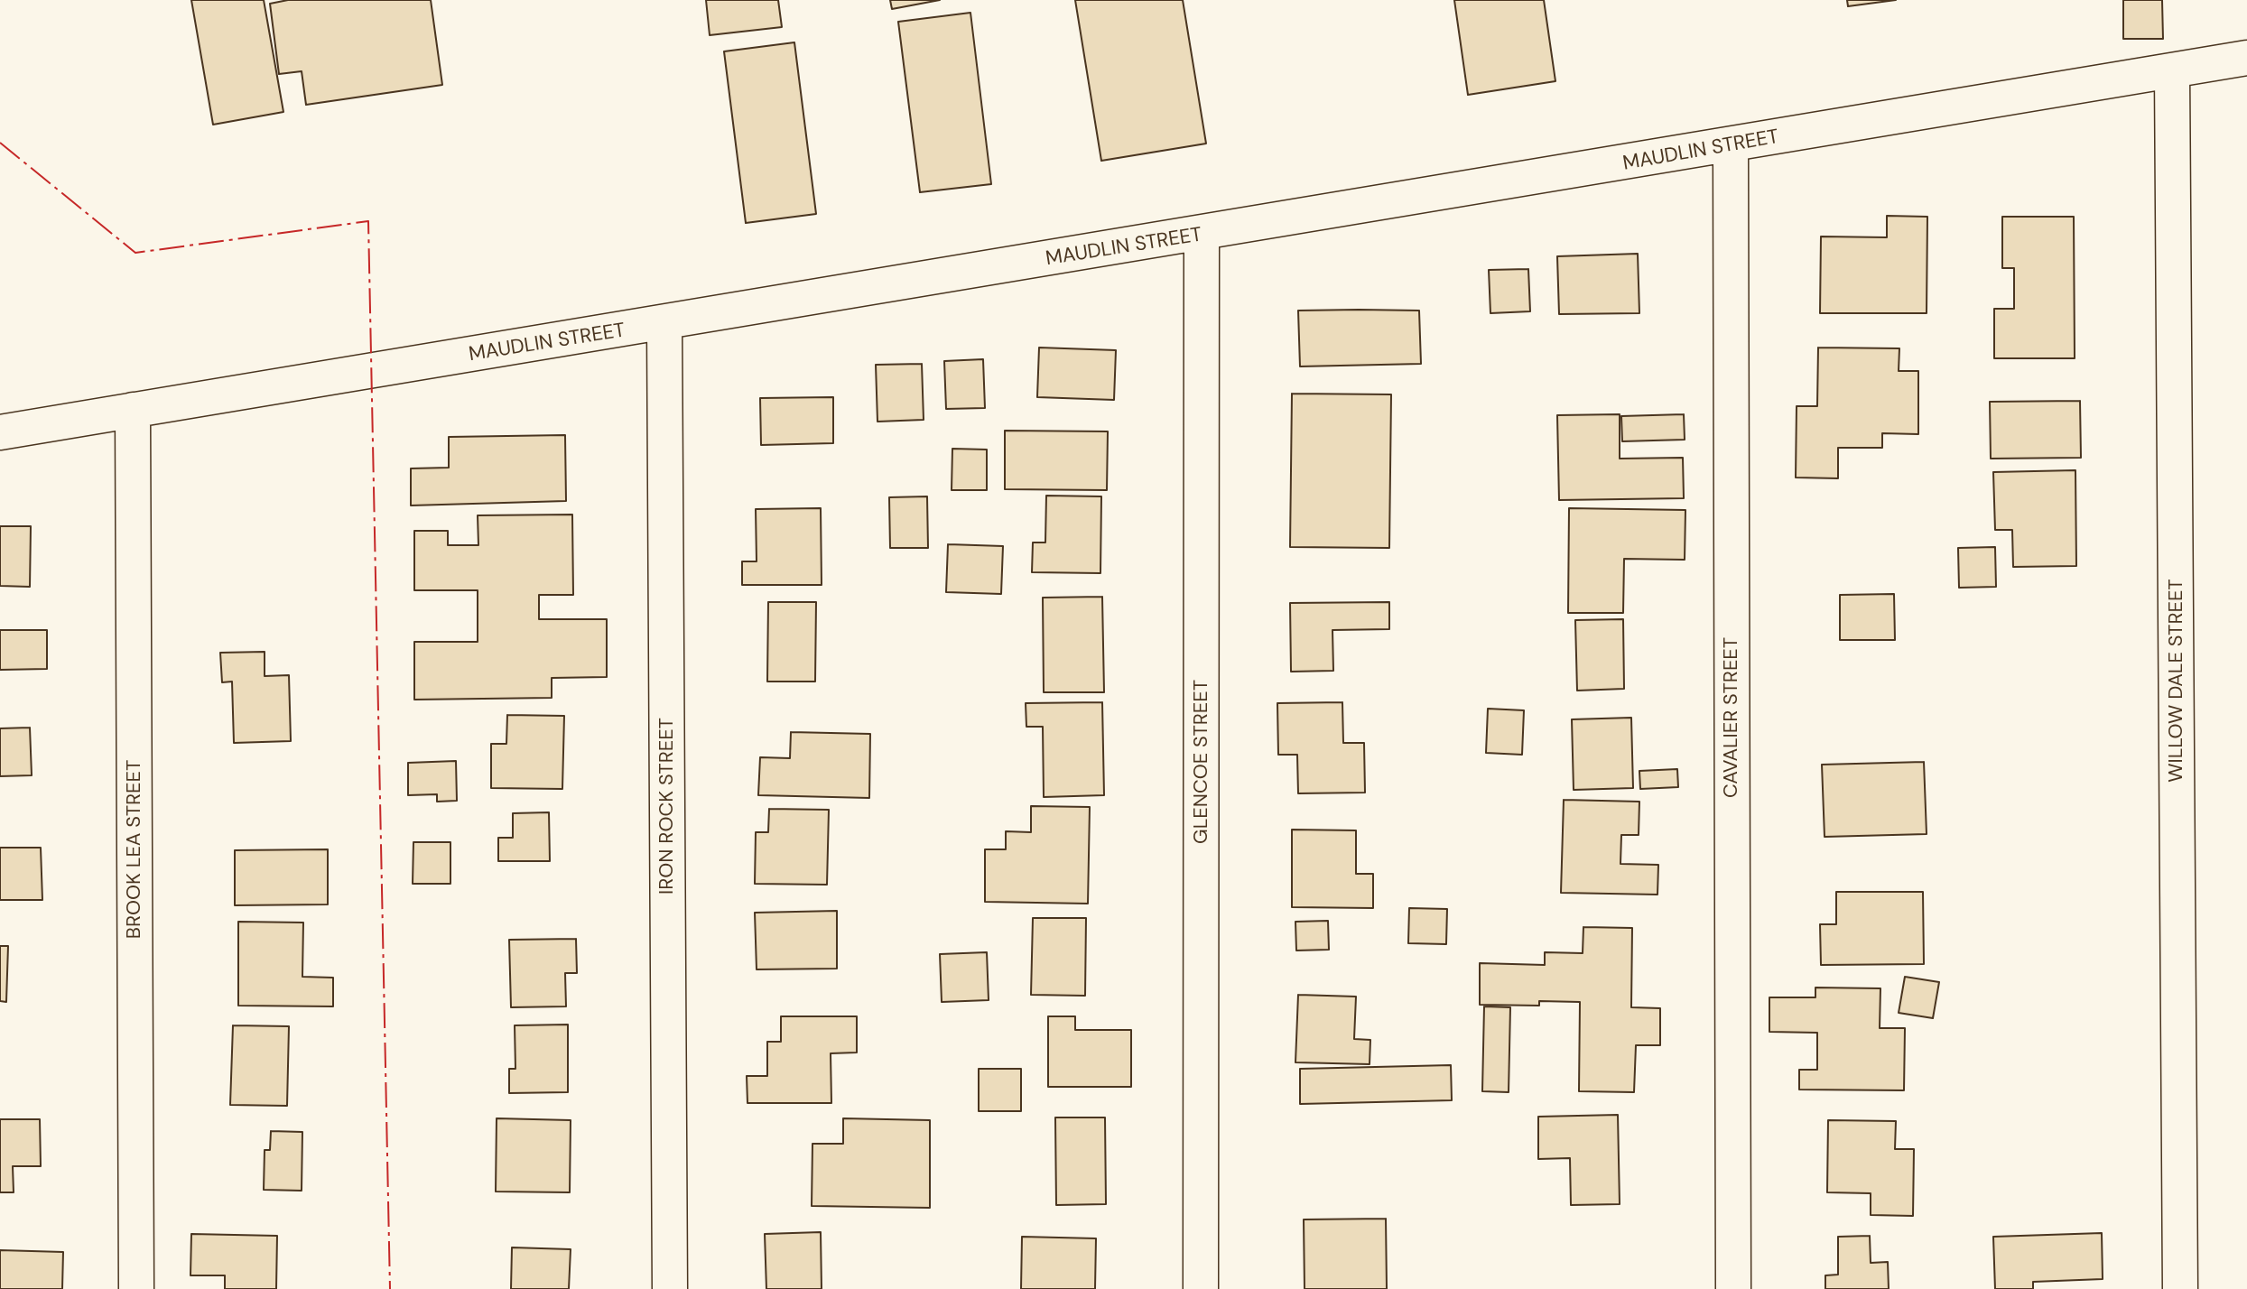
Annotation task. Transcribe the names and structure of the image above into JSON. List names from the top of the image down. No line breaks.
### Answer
{"streets":{"street":["MAUDLIN STREET","WILLOW DALE STREET","CAVALIER STREET","GLENCOE STREET","IRON ROCK STREET","BROOK LEA STREET"]},"crossings":[["MAUDLIN STREET","WILLOW DALE STREET"],["MAUDLIN STREET","CAVALIER STREET"],["MAUDLIN STREET","GLENCOE STREET"],["MAUDLIN STREET","IRON ROCK STREET"],["MAUDLIN STREET","BROOK LEA STREET"]]}
